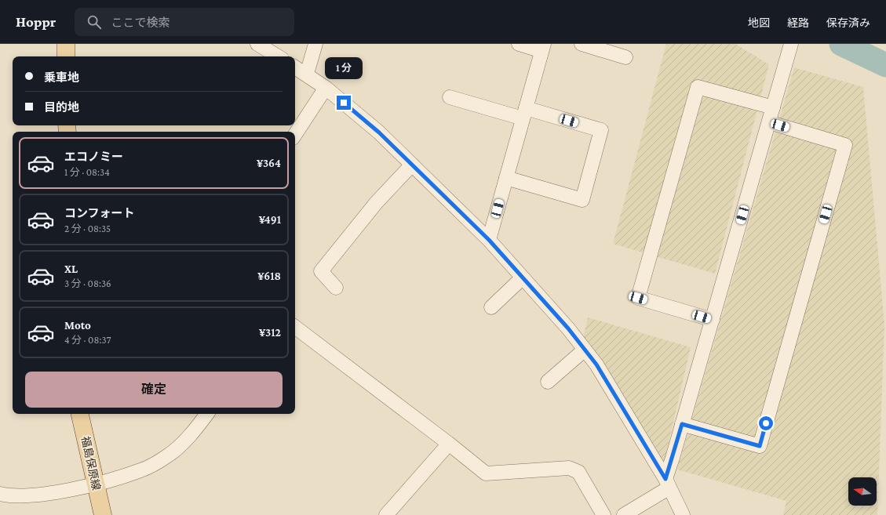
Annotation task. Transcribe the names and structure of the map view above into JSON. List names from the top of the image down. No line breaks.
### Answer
{"streets":{"main road":["福島保原線"]},"north":"left","page":{"header":"Hoppr","search":"ここで検索","nav":["地図","経路","保存済み"],"banner":["乗車地","目的地"],"bubble":"1 分","list":[{"name":"エコノミー","note":"1 分 · 08:34","value":"¥364"},{"name":"コンフォート","note":"2 分 · 08:35","value":"¥491"},{"name":"XL","note":"3 分 · 08:36","value":"¥618"},{"name":"Moto","note":"4 分 · 08:37","value":"¥312"}],"buttons":"確定"}}
